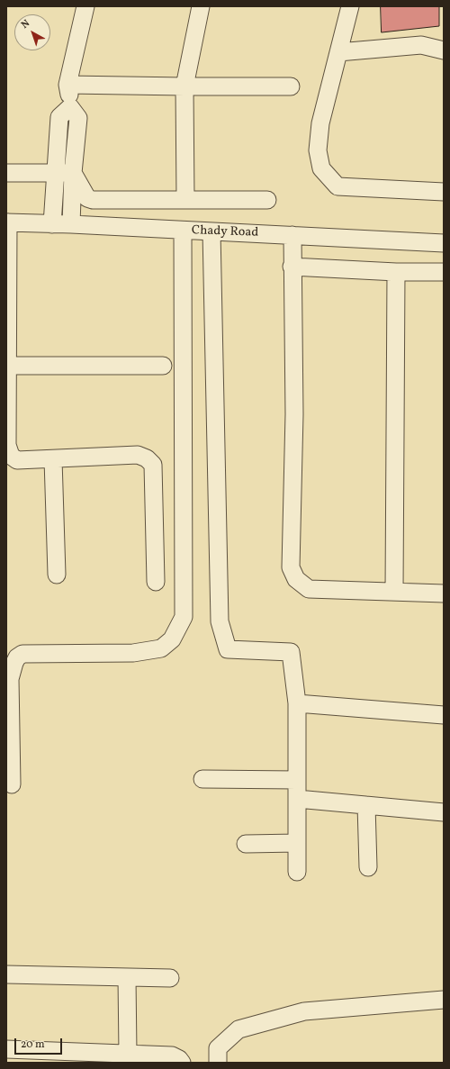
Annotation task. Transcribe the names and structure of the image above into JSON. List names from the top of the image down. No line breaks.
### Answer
{"streets":{"street":["Chady Road"]},"scale_bar":"20 m","north":"top left"}
